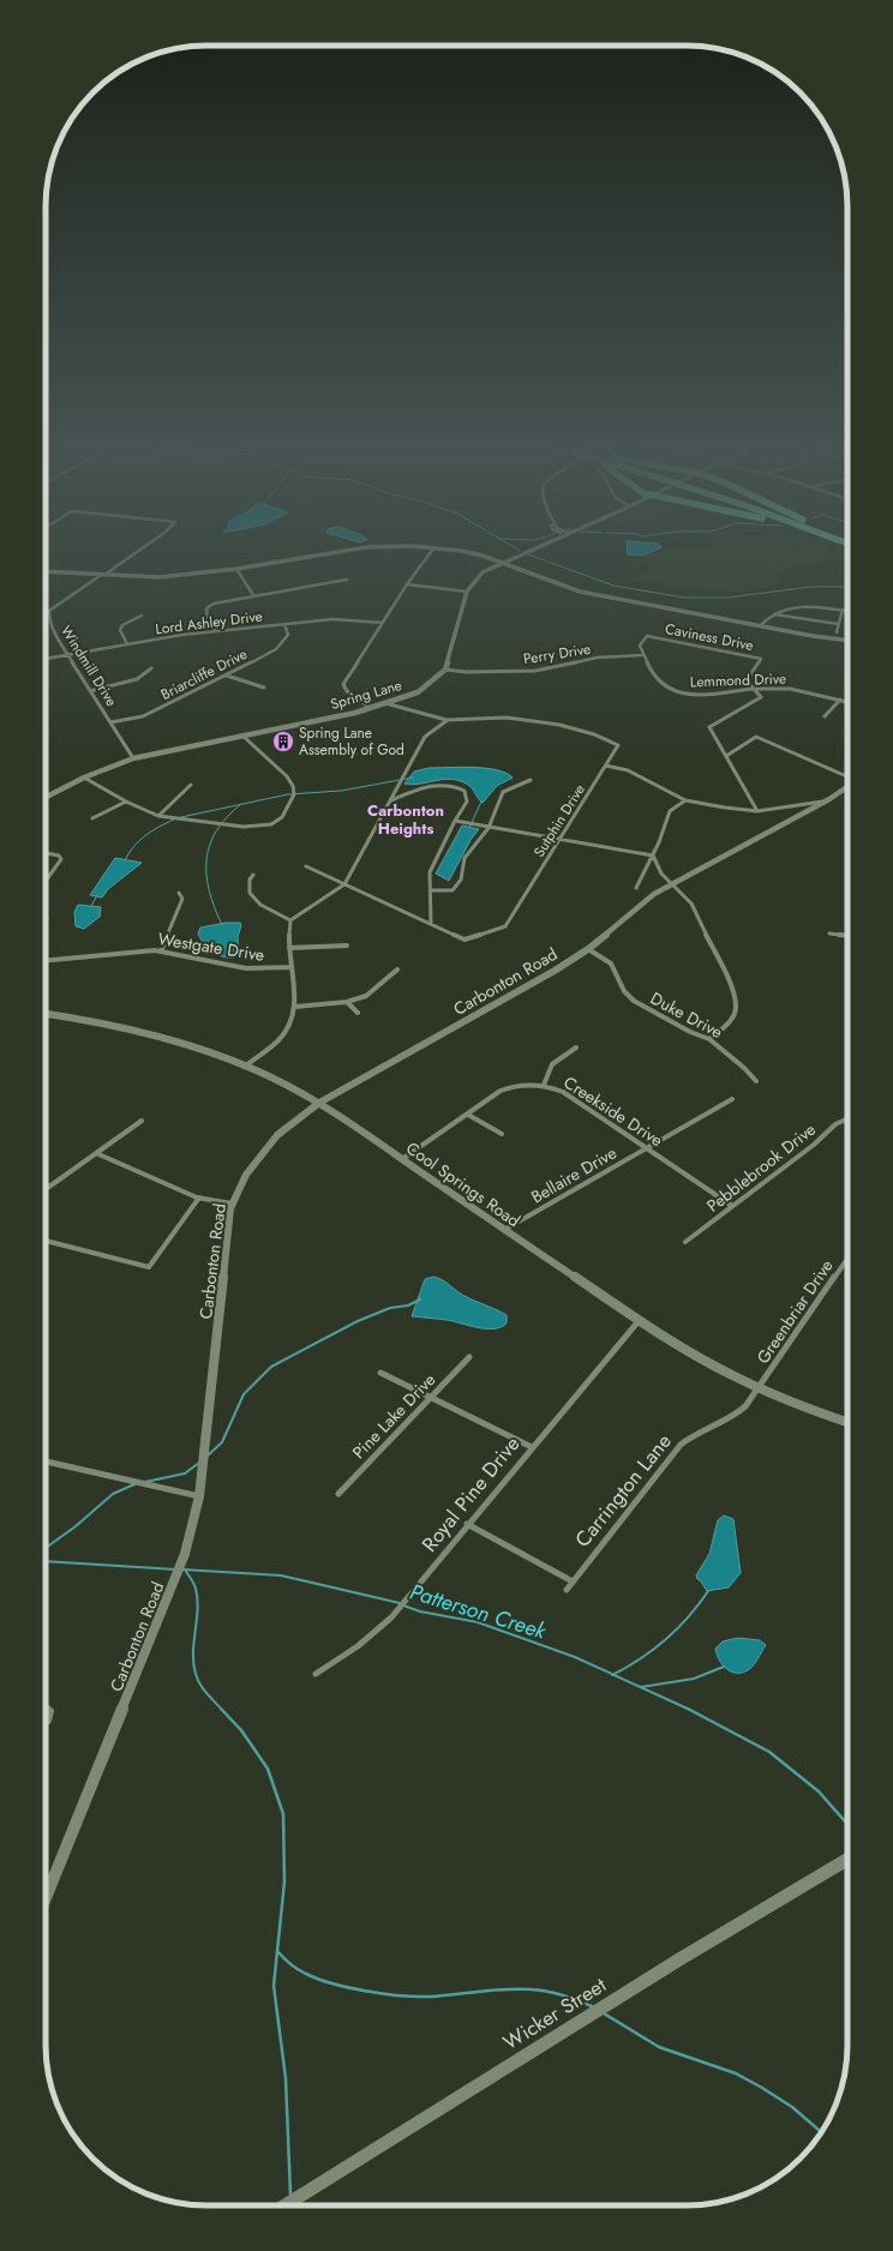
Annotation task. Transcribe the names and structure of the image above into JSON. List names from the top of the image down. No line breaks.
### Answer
{"streets":{"main road":["Wicker Street"],"street":["Lord Ashley Drive","Caviness Drive","Perry Drive","Windmill Drive","Briarcliffe Drive","Lemmond Drive","Spring Lane","Sutphin Drive","Westgate Drive","Carbonton Road","Duke Drive","Creekside Drive","Pebblebrook Drive","Bellaire Drive","Cool Springs Road","Greenbriar Drive","Pine Lake Drive","Carrington Lane","Royal Pine Drive"]},"crossings":[["Lord Ashley Drive","Windmill Drive"],["Lord Ashley Drive","Briarcliffe Drive"],["Caviness Drive","Perry Drive"],["Caviness Drive","Lemmond Drive"],["Perry Drive","Lemmond Drive"],["Perry Drive","Spring Lane"],["Windmill Drive","Briarcliffe Drive"],["Windmill Drive","Spring Lane"],["Spring Lane","Sutphin Drive"],["Carbonton Road","Duke Drive"],["Carbonton Road","Cool Springs Road"],["Creekside Drive","Pebblebrook Drive"],["Creekside Drive","Bellaire Drive"],["Creekside Drive","Cool Springs Road"],["Bellaire Drive","Cool Springs Road"],["Cool Springs Road","Greenbriar Drive"],["Cool Springs Road","Carrington Lane"],["Cool Springs Road","Royal Pine Drive"],["Greenbriar Drive","Carrington Lane"]],"districts":["Carbonton Heights"],"water":["Patterson Creek"],"places":{"building":["Spring Lane Assembly of God"]}}
